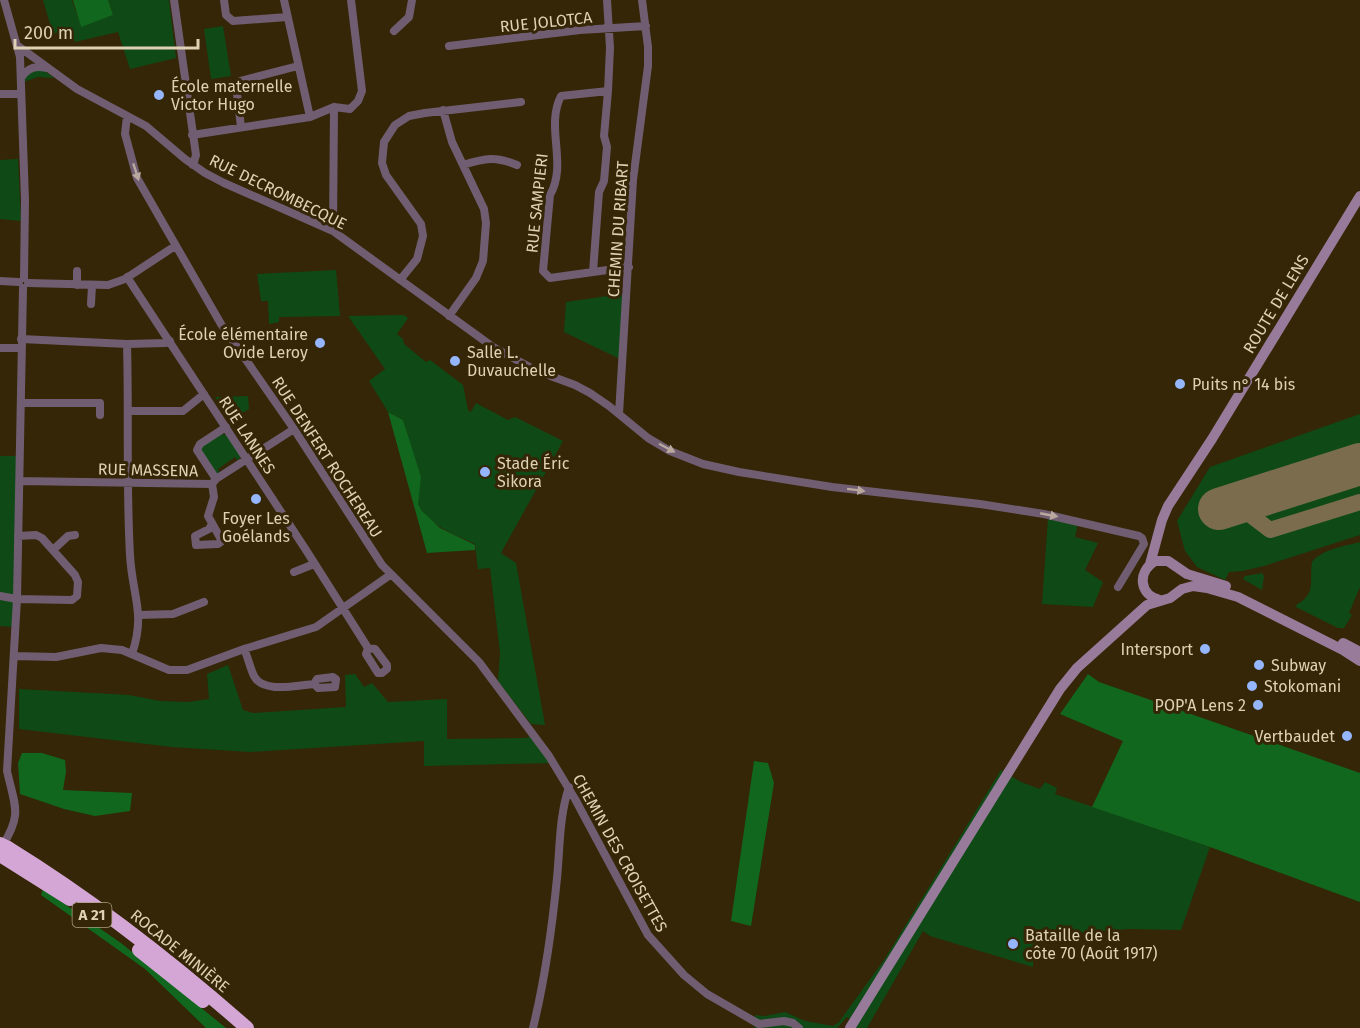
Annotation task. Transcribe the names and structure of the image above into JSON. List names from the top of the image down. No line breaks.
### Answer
{"streets":{"highway":["A 21","ROCADE MINIÈRE"],"main road":["ROUTE DE LENS"],"street":["RUE JOLOTCA","RUE DECROMBECQUE","RUE SAMPIERI","CHEMIN DU RIBART","RUE LANNES","RUE DENFERT ROCHEREAU","RUE MASSENA","CHEMIN DES CROISETTES"]},"crossings":[["RUE JOLOTCA","CHEMIN DU RIBART"],["RUE DECROMBECQUE","CHEMIN DU RIBART"],["RUE DECROMBECQUE","RUE DENFERT ROCHEREAU"],["RUE SAMPIERI","CHEMIN DU RIBART"],["RUE LANNES","RUE MASSENA"],["RUE DENFERT ROCHEREAU","RUE MASSENA"],["RUE DENFERT ROCHEREAU","CHEMIN DES CROISETTES"]],"one_way":["RUE DECROMBECQUE"],"places":["École maternelle Victor Hugo","École élémentaire Ovide Leroy","Salle L. Duvauchelle","Puits n° 14 bis","Stade Éric Sikora","Foyer Les Goélands","Intersport","Subway","Stokomani","POP'A Lens 2","Vertbaudet","Bataille de la côte 70 (Août 1917)"],"scale_bar":"200 m"}
